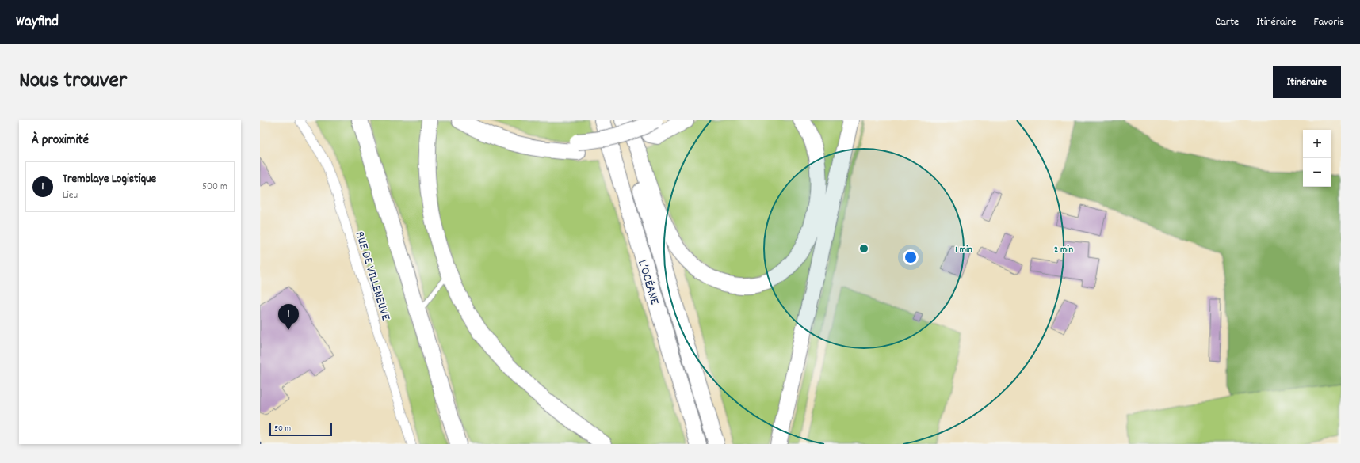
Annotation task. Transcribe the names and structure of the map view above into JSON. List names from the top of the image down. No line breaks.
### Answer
{"streets":{"highway":["L’OCÉANE"],"street":["RUE DE VILLENEUVE"]},"scale_bar":"50 m","page":{"header":"Wayfind","nav":["Carte","Itinéraire","Favoris"],"title":"Nous trouver","buttons":"Itinéraire","heading":"À proximité","map_buttons":["+","−"],"list":[{"mark":"1","name":"Tremblaye Logistique","note":"Lieu","value":"500 m"}],"pins":"1","scale":"50 m"},"rings":["1 min","2 min"]}
